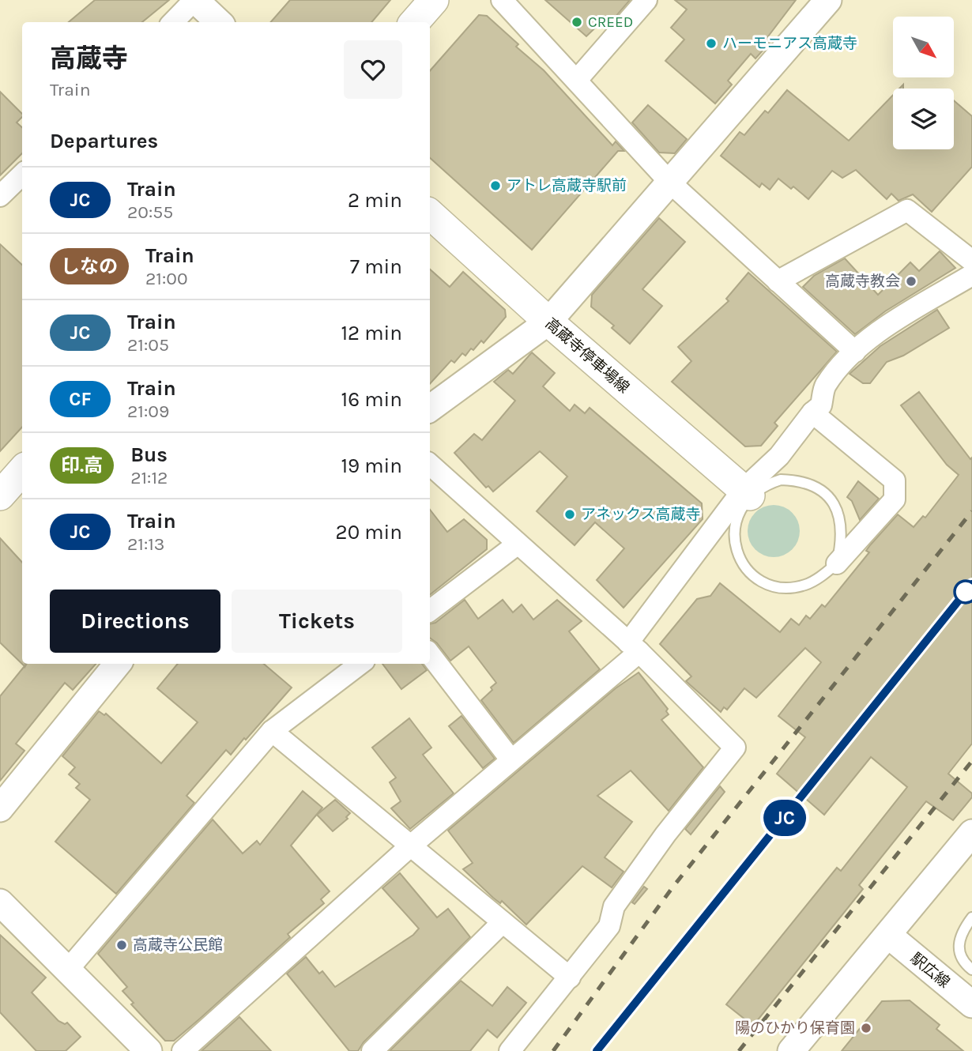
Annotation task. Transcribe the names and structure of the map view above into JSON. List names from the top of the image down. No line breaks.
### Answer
{"streets":{"main road":["高蔵寺停車場線"],"street":["駅広線"]},"places":["CREED","ハーモニアス高蔵寺","アトレ高蔵寺駅前","高蔵寺教会","アネックス高蔵寺","高蔵寺公民館","陽のひかり保育園"],"north":"bottom right","page":{"on_map":"JC","heading":[["高蔵寺","Train"],"Departures"],"list":[{"mark":"JC","name":"Train","note":"20:55","value":"2 min"},{"mark":"しなの","name":"Train","note":"21:00","value":"7 min"},{"mark":"JC","name":"Train","note":"21:05","value":"12 min"},{"mark":"CF","name":"Train","note":"21:09","value":"16 min"},{"mark":"印.高","name":"Bus","note":"21:12","value":"19 min"},{"mark":"JC","name":"Train","note":"21:13","value":"20 min"}],"buttons":["Directions","Tickets"]}}
